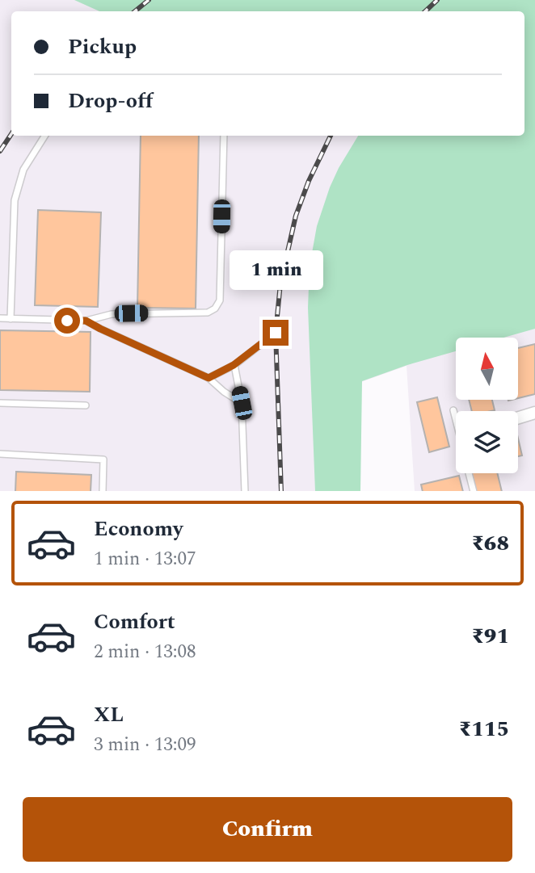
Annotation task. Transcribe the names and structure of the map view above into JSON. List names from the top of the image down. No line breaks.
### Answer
{"north":"top","page":{"banner":["Pickup","Drop-off"],"bubble":"1 min","list":[{"name":"Economy","note":"1 min · 13:07","value":"₹68"},{"name":"Comfort","note":"2 min · 13:08","value":"₹91"},{"name":"XL","note":"3 min · 13:09","value":"₹115"}],"buttons":"Confirm"}}
